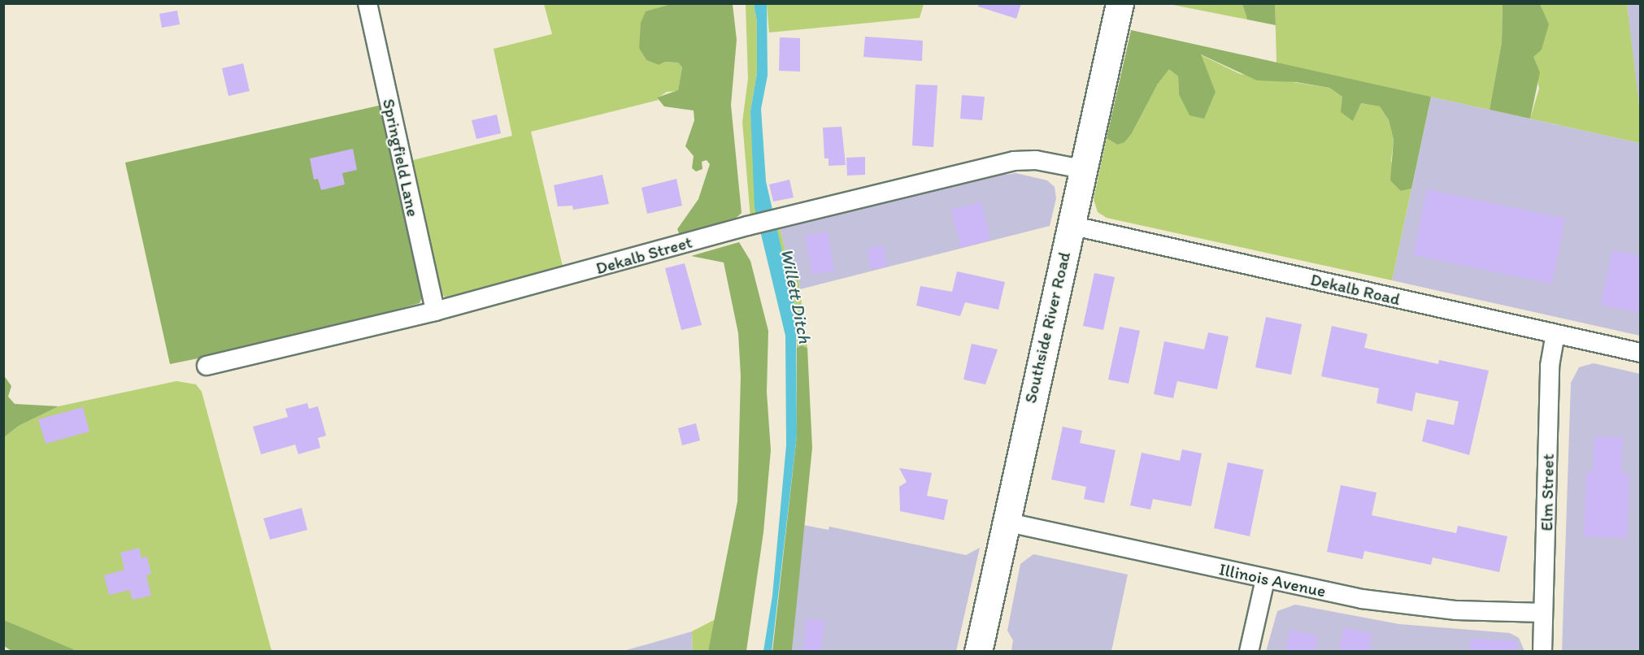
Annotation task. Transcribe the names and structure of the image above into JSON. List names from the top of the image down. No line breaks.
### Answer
{"streets":{"main road":["Southside River Road"],"street":["Springfield Lane","Dekalb Street","Dekalb Road","Elm Street","Illinois Avenue"]},"crossings":[["Springfield Lane","Dekalb Street"],["Dekalb Street","Southside River Road"],["Dekalb Road","Southside River Road"],["Dekalb Road","Elm Street"],["Southside River Road","Illinois Avenue"],["Elm Street","Illinois Avenue"]],"water":["Willett Ditch"]}
